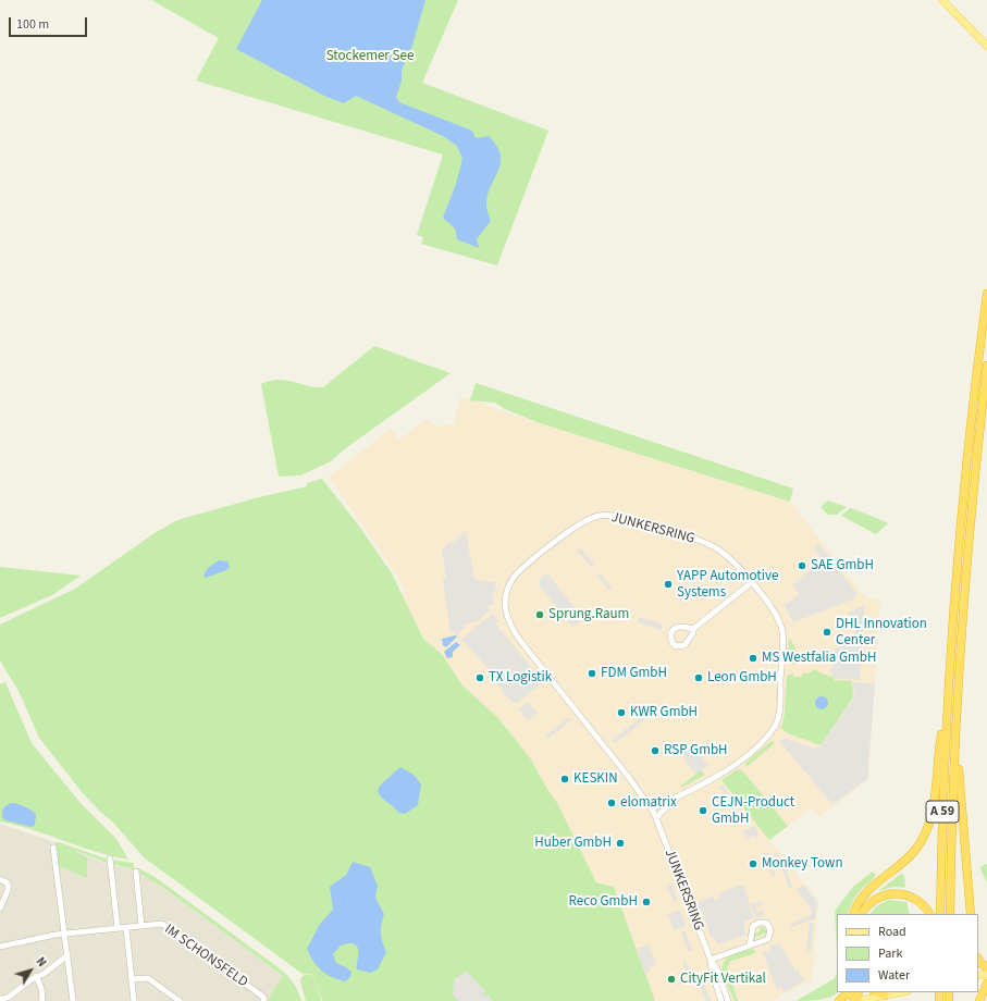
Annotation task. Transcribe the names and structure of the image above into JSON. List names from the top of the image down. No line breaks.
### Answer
{"streets":{"highway":["A 59"],"street":["JUNKERSRING","IM SCHONSFELD"]},"parks":["Stockemer See"],"places":["SAE GmbH","YAPP Automotive Systems","Sprung.Raum","DHL Innovation Center","MS Westfalia GmbH","FDM GmbH","TX Logistik","Leon GmbH","KWR GmbH","RSP GmbH","KESKIN","elomatrix","CEJN-Product GmbH","Huber GmbH","Monkey Town","Reco GmbH","CityFit Vertikal"],"legend":["Road","Park","Water"],"scale_bar":"100 m","north":"top right"}
